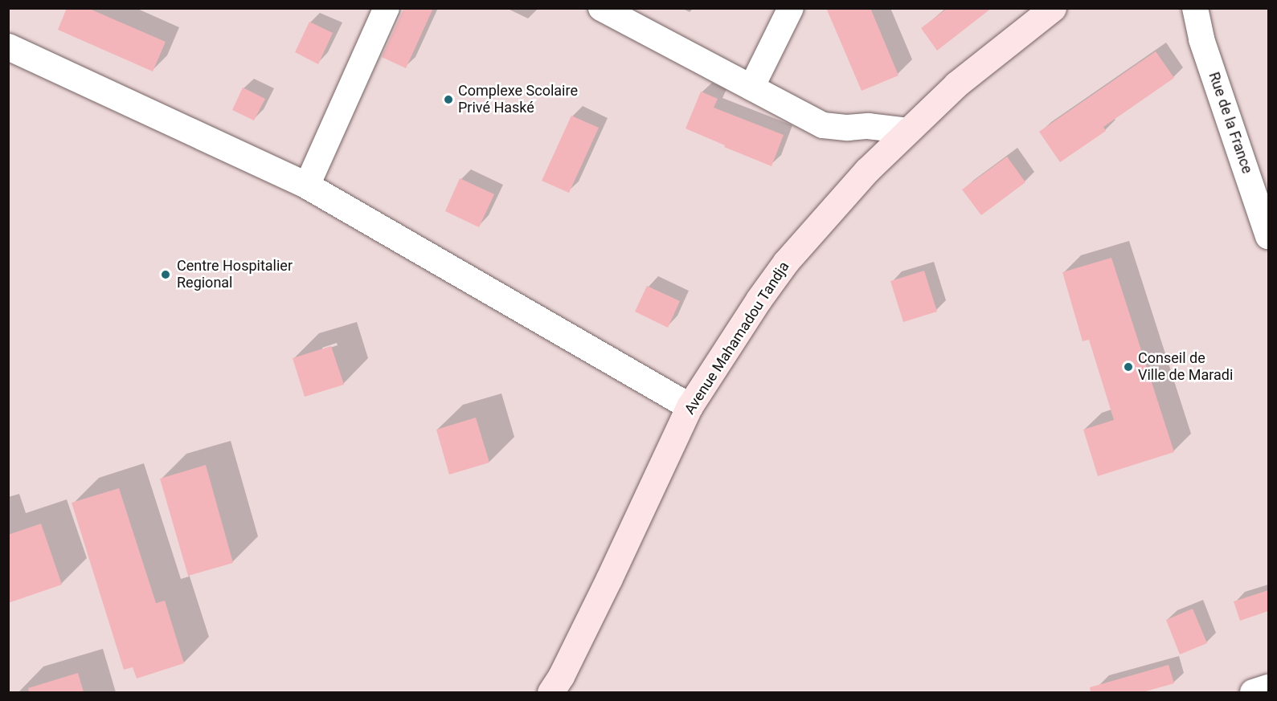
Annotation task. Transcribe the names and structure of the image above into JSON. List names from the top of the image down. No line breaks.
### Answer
{"streets":{"main road":["Avenue Mahamadou Tandja"],"street":["Rue de la France"]},"places":["Complexe Scolaire Privé Haské","Centre Hospitalier Regional","Conseil de Ville de Maradi"]}
